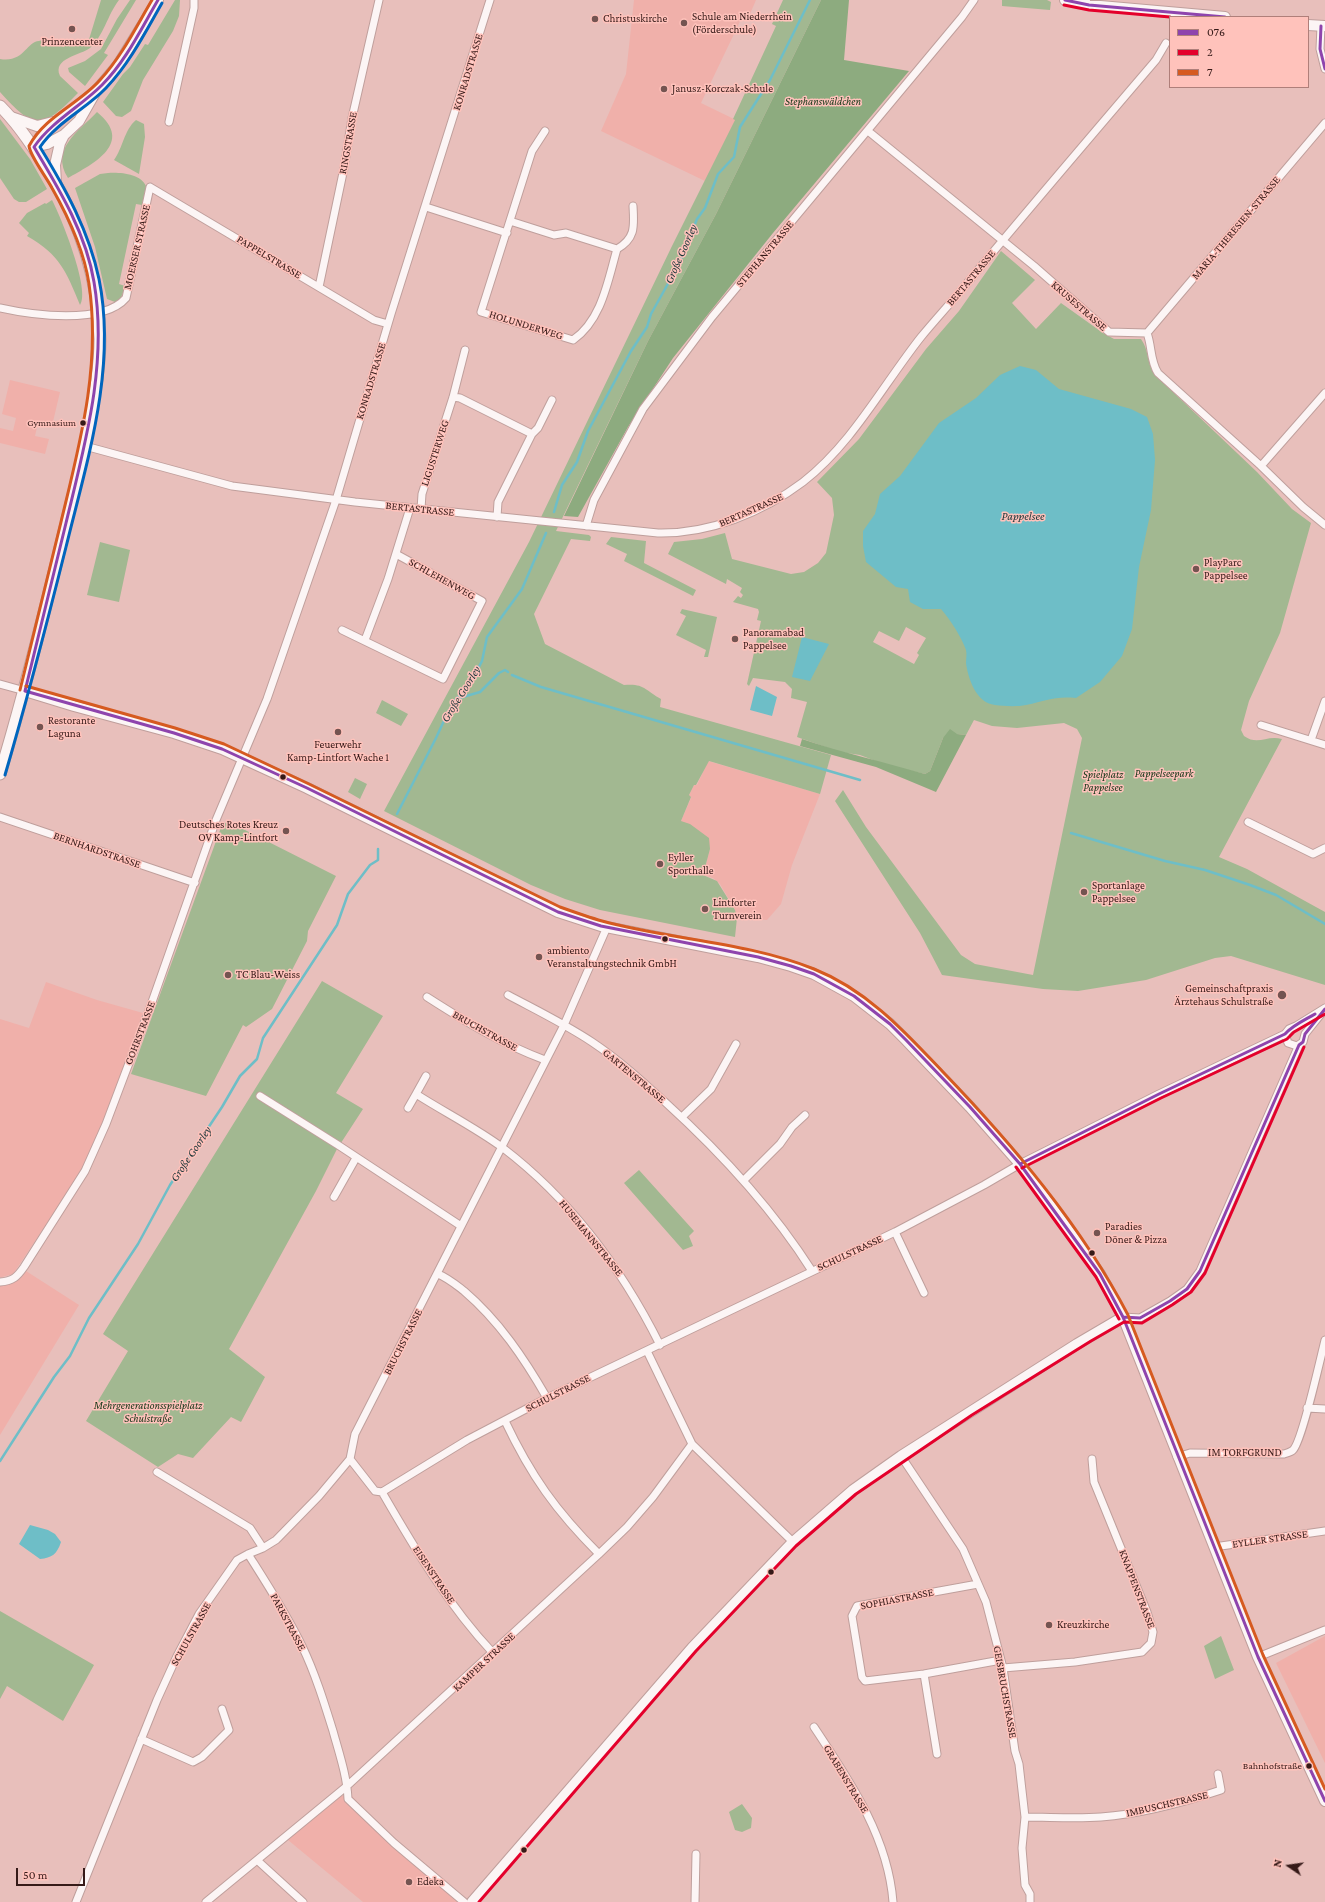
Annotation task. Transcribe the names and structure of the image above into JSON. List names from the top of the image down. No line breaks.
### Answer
{"streets":{"main road":["EYLLER STRASSE"],"street":["KONRADSTRASSE","RINGSTRASSE","MARIA-THERESIEN-STRASSE","MOERSER STRASSE","STEPHANSTRASSE","PAPPELSTRASSE","BERTASTRASSE","KRUSESTRASSE","HOLUNDERWEG","LIGUSTERWEG","SCHLEHENWEG","BERNHARDSTRASSE","BRUCHSTRASSE","GOHRSTRASSE","GARTENSTRASSE","HUSEMANNSTRASSE","SCHULSTRASSE","IM TORFGRUND","EISENSTRASSE","KNAPPENSTRASSE","SOPHIASTRASSE","PARKSTRASSE","KAMPER STRASSE","GEISBRUCHSTRASSE","GRABENSTRASSE","IMBUSCHSTRASSE"]},"crossings":[["KONRADSTRASSE","PAPPELSTRASSE"],["KONRADSTRASSE","BERTASTRASSE"],["KONRADSTRASSE","GOHRSTRASSE"],["KONRADSTRASSE","EYLLER STRASSE"],["RINGSTRASSE","PAPPELSTRASSE"],["MARIA-THERESIEN-STRASSE","KRUSESTRASSE"],["MOERSER STRASSE","PAPPELSTRASSE"],["STEPHANSTRASSE","BERTASTRASSE"],["STEPHANSTRASSE","KRUSESTRASSE"],["BERTASTRASSE","KRUSESTRASSE"],["BERTASTRASSE","LIGUSTERWEG"],["BERTASTRASSE","SCHLEHENWEG"],["BERNHARDSTRASSE","GOHRSTRASSE"],["BRUCHSTRASSE","GARTENSTRASSE"],["BRUCHSTRASSE","HUSEMANNSTRASSE"],["BRUCHSTRASSE","SCHULSTRASSE"],["BRUCHSTRASSE","EYLLER STRASSE"],["GOHRSTRASSE","EYLLER STRASSE"],["GARTENSTRASSE","SCHULSTRASSE"],["HUSEMANNSTRASSE","SCHULSTRASSE"],["SCHULSTRASSE","EYLLER STRASSE"],["SCHULSTRASSE","EISENSTRASSE"],["SCHULSTRASSE","PARKSTRASSE"],["IM TORFGRUND","EYLLER STRASSE"],["EISENSTRASSE","KAMPER STRASSE"],["KNAPPENSTRASSE","GEISBRUCHSTRASSE"],["SOPHIASTRASSE","GEISBRUCHSTRASSE"],["PARKSTRASSE","KAMPER STRASSE"],["GEISBRUCHSTRASSE","IMBUSCHSTRASSE"]],"water":["Große Goorley","Pappelsee"],"parks":["Stephanswäldchen","Pappelseepark","Spielplatz Pappelsee","Mehrgenerationsspielplatz Schulstraße"],"places":["Christuskirche","Schule am Niederrhein (Förderschule)","Prinzencenter","Janusz-Korczak-Schule","Gymnasium","PlayParc Pappelsee","Panoramabad Pappelsee","Restorante Laguna","Feuerwehr Kamp-Lintfort Wache 1","Deutsches Rotes Kreuz OV Kamp-Lintfort","Eyller Sporthalle","Sportanlage Pappelsee","Lintforter Turnverein","ambiento Veranstaltungstechnik GmbH","TC Blau-Weiss","Gemeinschaftpraxis Ärztehaus Schulstraße","Paradies Döner & Pizza","Kreuzkirche","Bahnhofstraße","Edeka"],"lines":["transit line 076","transit line 7","transit line 2"],"legend":["076","2","7"],"scale_bar":"50 m","north":"left"}
